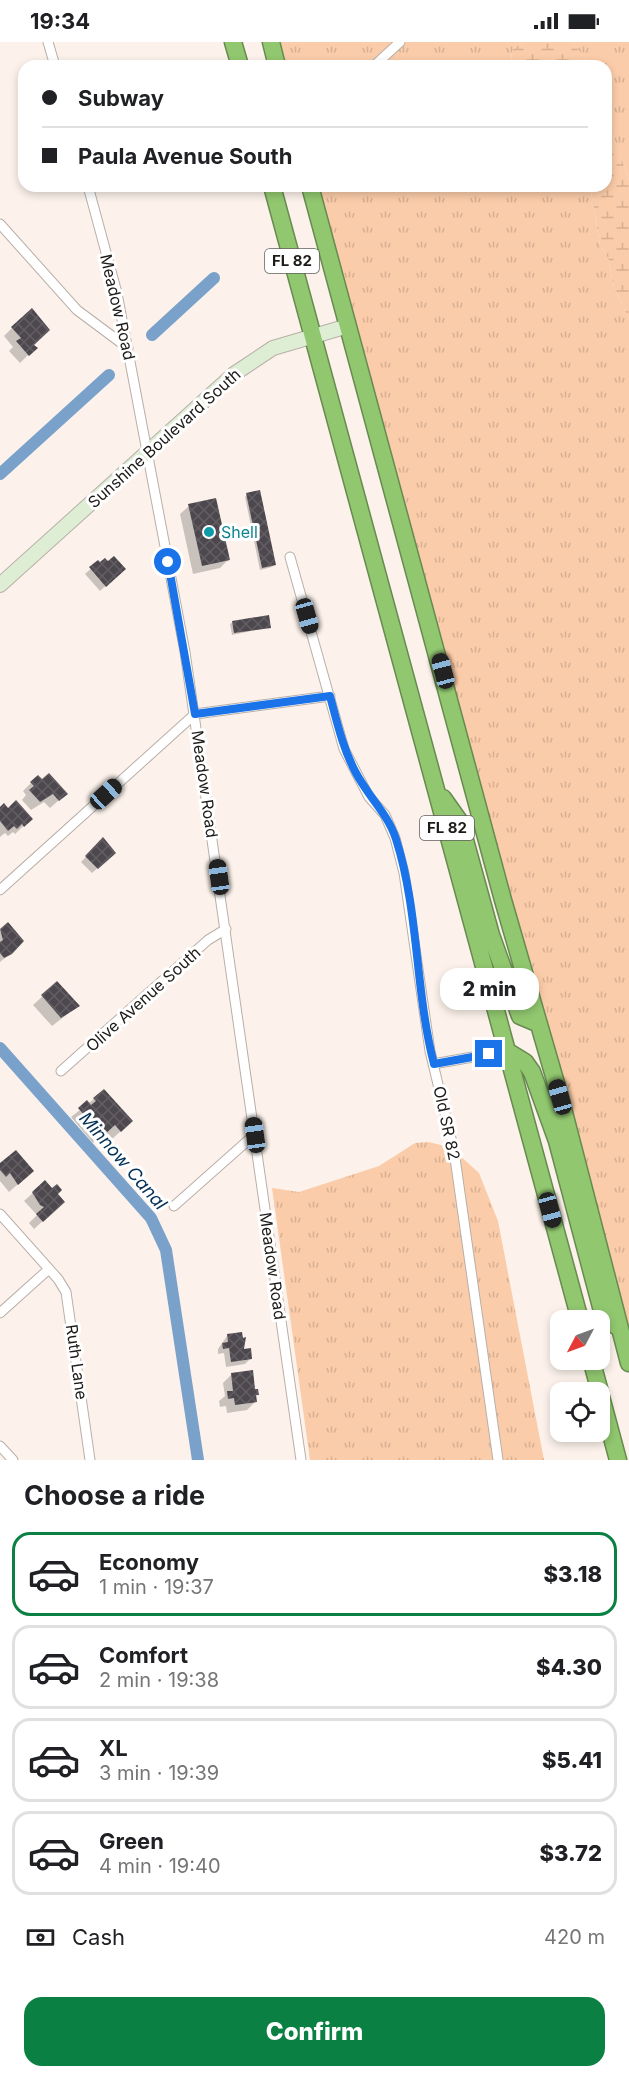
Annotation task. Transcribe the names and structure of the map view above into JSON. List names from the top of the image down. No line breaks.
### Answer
{"streets":{"highway":["FL 82"],"street":["Meadow Road","Sunshine Boulevard South","Olive Avenue South","Old SR 82","Ruth Lane"]},"crossings":[["FL 82","Sunshine Boulevard South"],["Meadow Road","Sunshine Boulevard South"],["Meadow Road","Olive Avenue South"]],"water":["Minnow Canal"],"places":["Shell"],"north":"bottom left","page":{"status":"19:34","banner":["Subway","Paula Avenue South"],"bubble":"2 min","heading":"Choose a ride","list":[{"name":"Economy","note":"1 min · 19:37","value":"$3.18"},{"name":"Comfort","note":"2 min · 19:38","value":"$4.30"},{"name":"XL","note":"3 min · 19:39","value":"$5.41"},{"name":"Green","note":"4 min · 19:40","value":"$3.72"}],"pay":["Cash","420 m"],"buttons":"Confirm"}}
